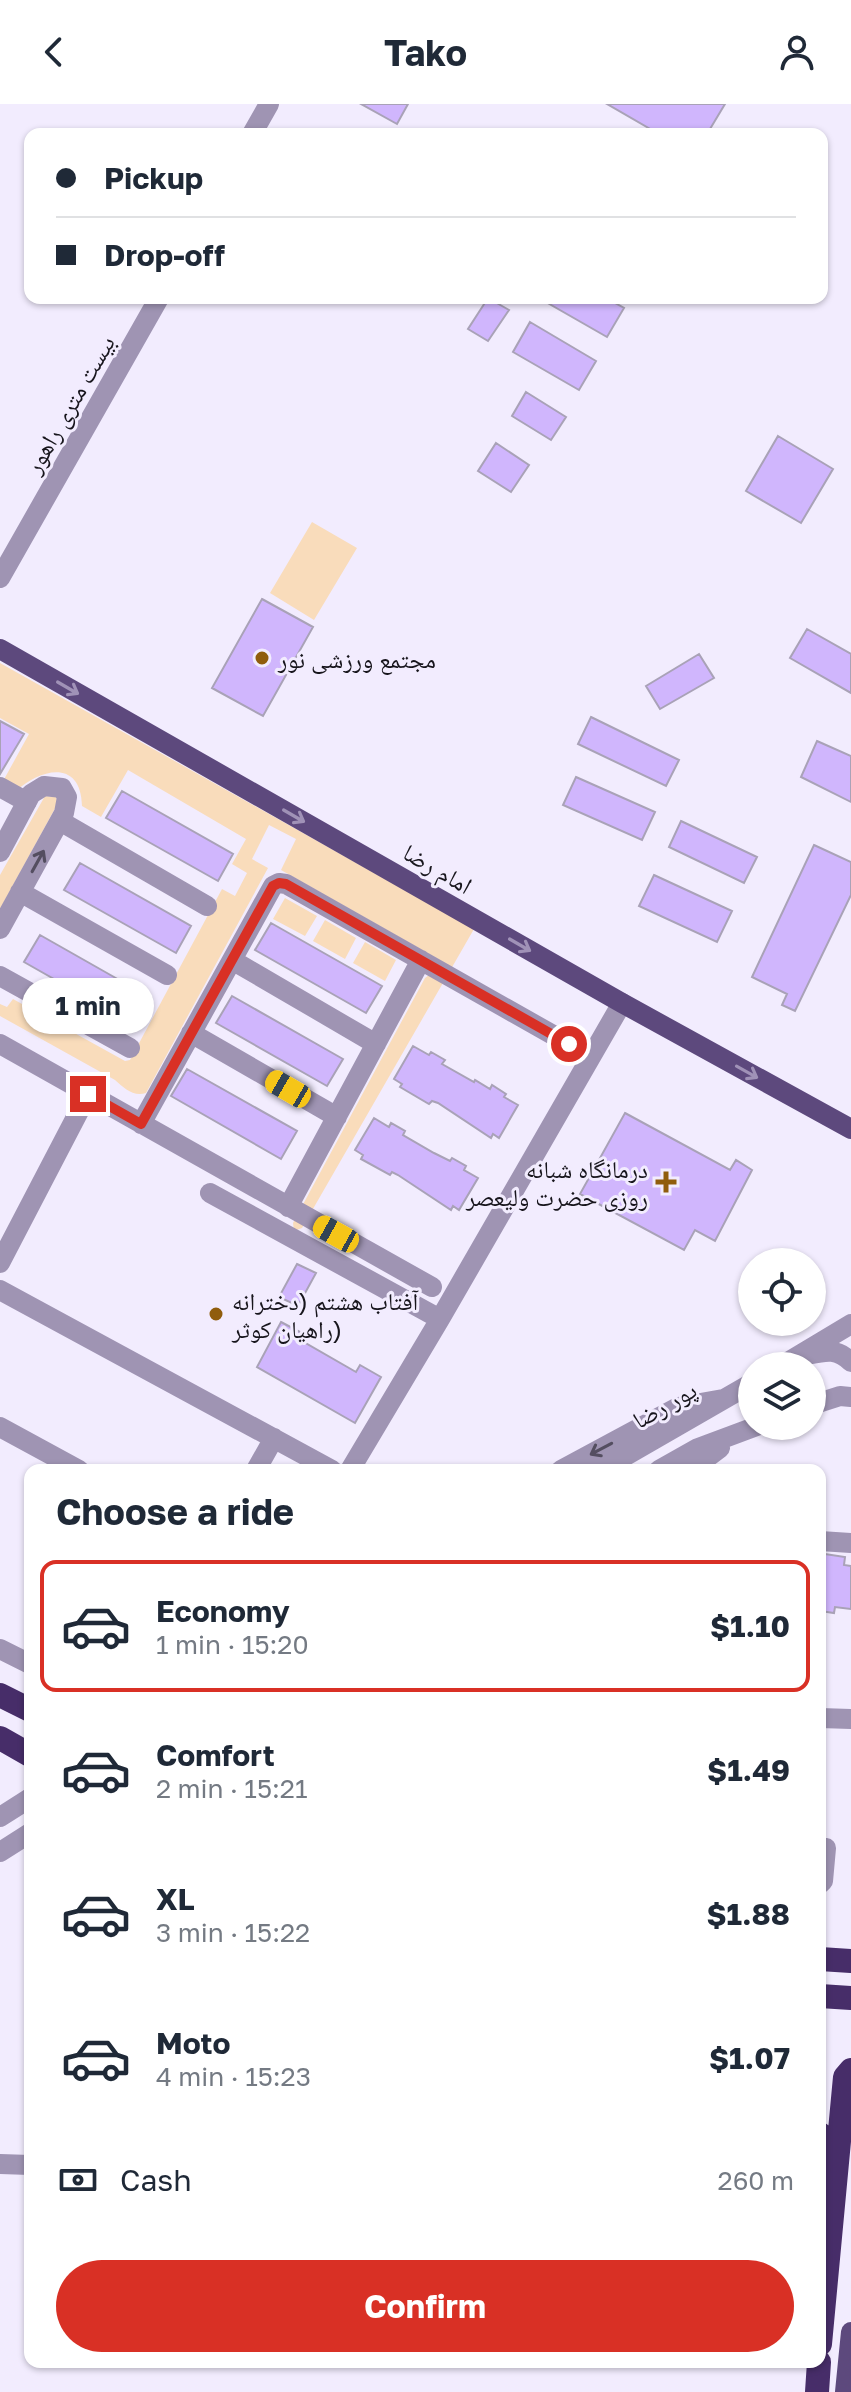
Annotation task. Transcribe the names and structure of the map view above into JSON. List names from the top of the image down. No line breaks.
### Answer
{"streets":{"main road":["امام رضا"],"street":["بیست متری راهور","پور رضا"]},"one_way":["امام رضا"],"places":{"other":["مجتمع ورزشی نور","آفتاب هشتم (دخترانه راهیان کوثر)"],"health":["درمانگاه شبانه روزی حضرت ولیعصر"]},"page":{"header":"Tako","banner":["Pickup","Drop-off"],"bubble":"1 min","heading":"Choose a ride","list":[{"name":"Economy","note":"1 min · 15:20","value":"$1.10"},{"name":"Comfort","note":"2 min · 15:21","value":"$1.49"},{"name":"XL","note":"3 min · 15:22","value":"$1.88"},{"name":"Moto","note":"4 min · 15:23","value":"$1.07"}],"pay":["Cash","260 m"],"buttons":"Confirm"}}
